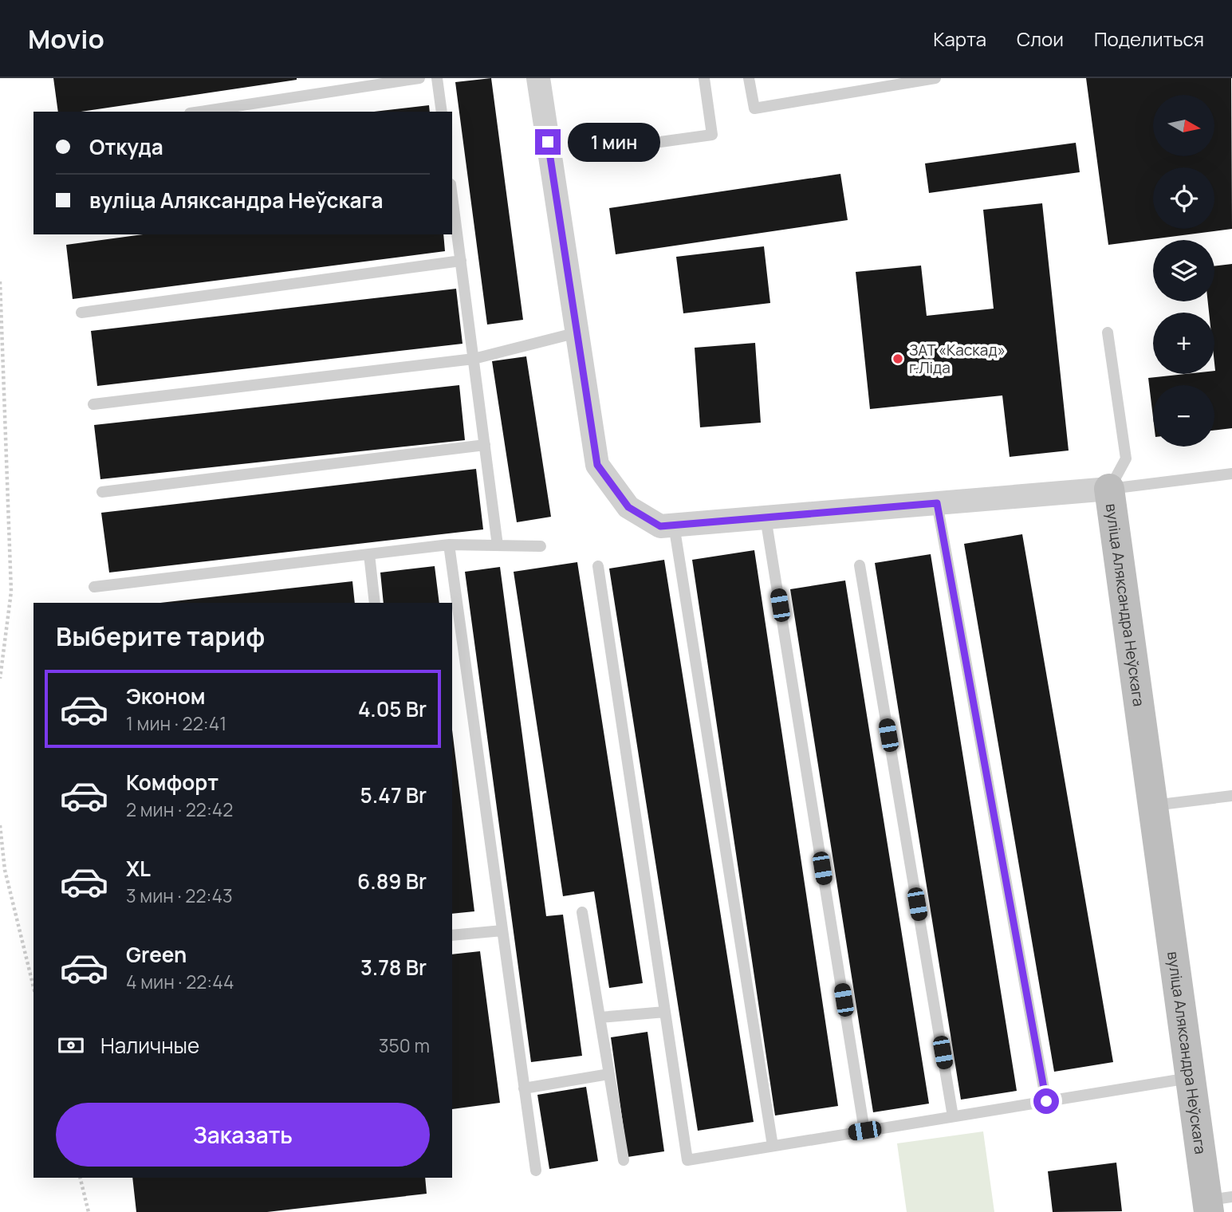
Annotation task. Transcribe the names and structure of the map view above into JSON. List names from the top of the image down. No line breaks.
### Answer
{"streets":{"street":["вуліца Аляксандра Неўскага"]},"places":["ЗАТ «Каскад» г.Ліда"],"north":"right","page":{"header":"Movio","nav":["Карта","Слои","Поделиться"],"map_buttons":["+","−"],"banner":["Откуда","вуліца Аляксандра Неўскага"],"bubble":"1 мин","heading":"Выберите тариф","list":[{"name":"Эконом","note":"1 мин · 22:41","value":"4.05 Br"},{"name":"Комфорт","note":"2 мин · 22:42","value":"5.47 Br"},{"name":"XL","note":"3 мин · 22:43","value":"6.89 Br"},{"name":"Green","note":"4 мин · 22:44","value":"3.78 Br"}],"pay":["Наличные","350 m"],"buttons":"Заказать"}}
